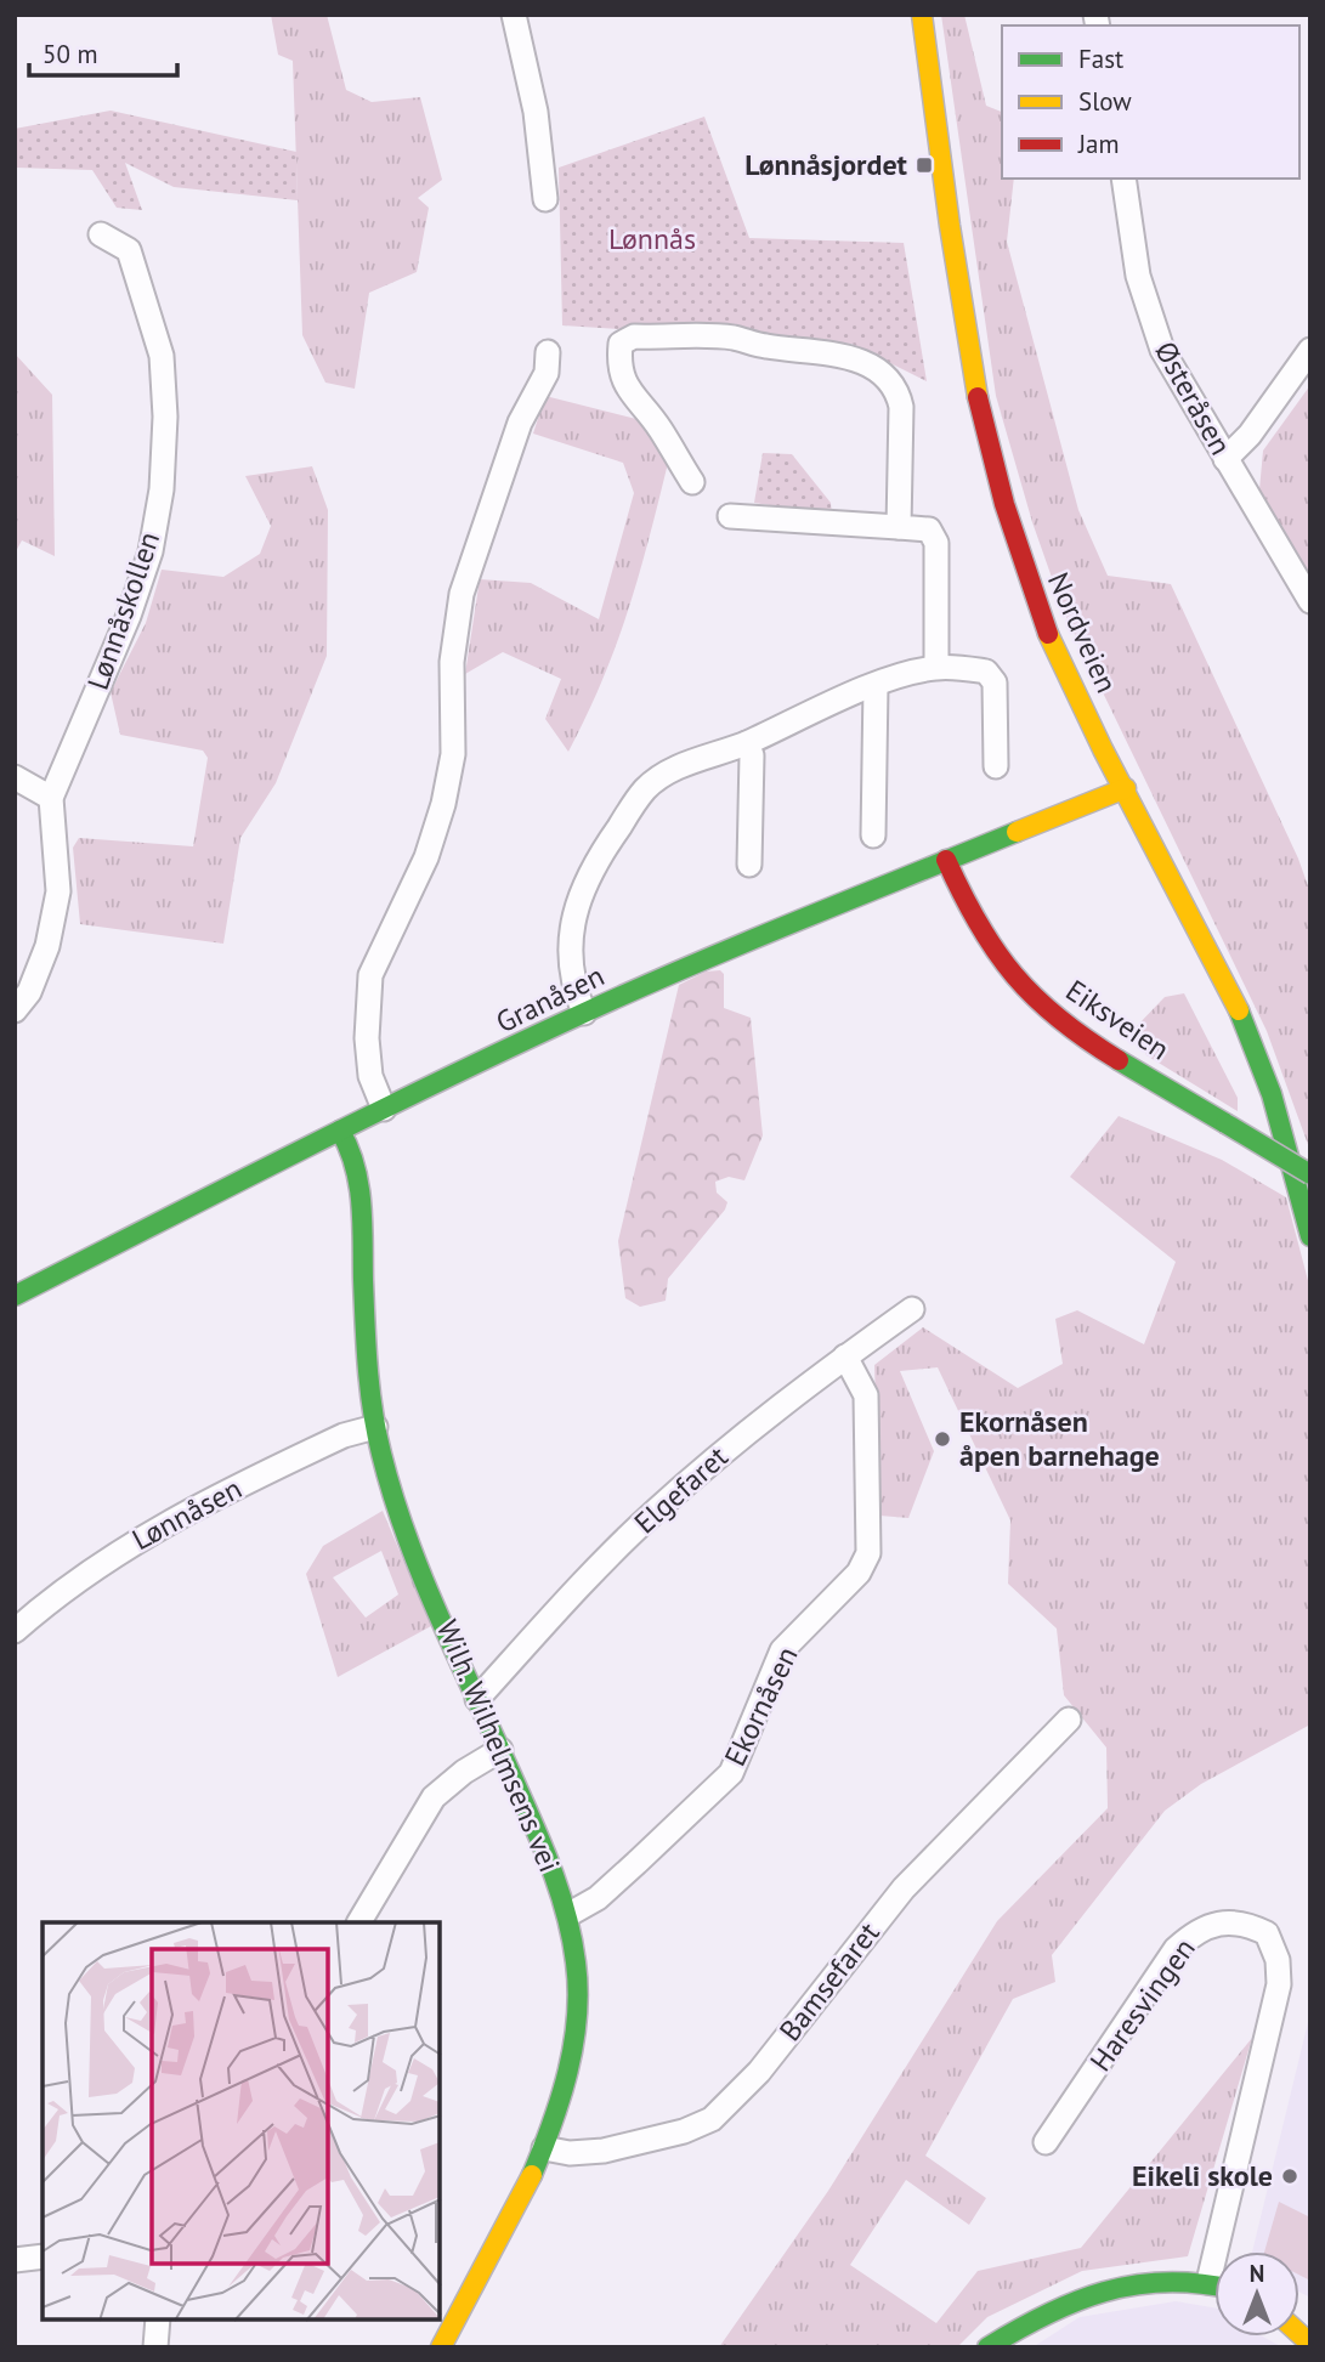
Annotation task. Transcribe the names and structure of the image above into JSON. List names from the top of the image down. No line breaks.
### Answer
{"streets":{"street":["Østeråsen","Lønnåskollen","Nordveien","Granåsen","Eiksveien","Elgefaret","Lønnåsen","Ekornåsen","Wilh. Wilhelmsens vei","Bamsefaret","Haresvingen"]},"crossings":[["Nordveien","Granåsen"],["Granåsen","Eiksveien"],["Granåsen","Wilh. Wilhelmsens vei"],["Elgefaret","Ekornåsen"],["Elgefaret","Wilh. Wilhelmsens vei"],["Lønnåsen","Wilh. Wilhelmsens vei"],["Ekornåsen","Wilh. Wilhelmsens vei"],["Wilh. Wilhelmsens vei","Bamsefaret"]],"parks":["Lønnås"],"places":{"transit":["Lønnåsjordet"],"other":["Ekornåsen åpen barnehage","Eikeli skole"]},"legend":["Fast","Slow","Jam"],"scale_bar":"50 m","north":"top"}
